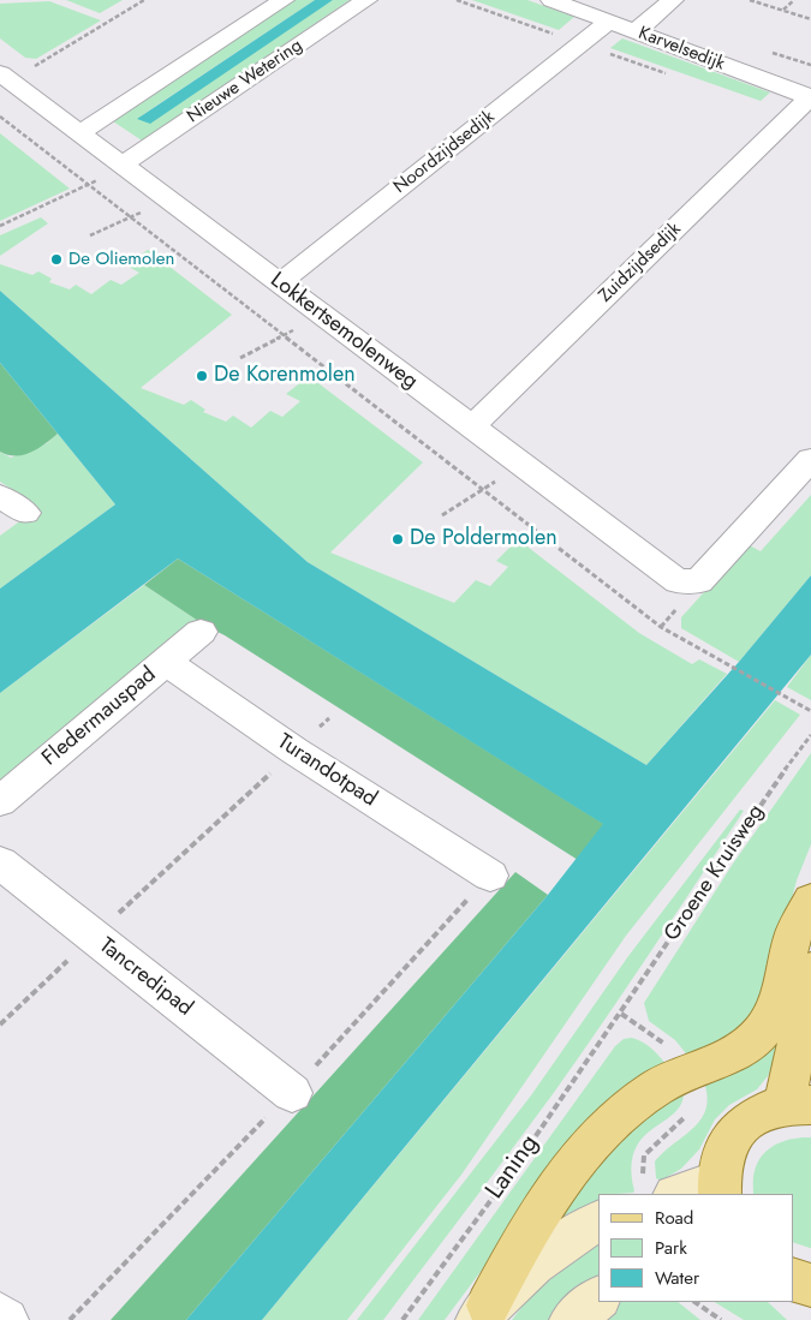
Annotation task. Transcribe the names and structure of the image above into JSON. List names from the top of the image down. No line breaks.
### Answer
{"streets":{"street":["Karvelsedijk","Nieuwe Wetering","Noordzijdsedijk","Zuidzijdsedijk","Lokkertsemolenweg","Fledermauspad","Turandotpad","Tancredipad"],"path":["Groene Kruisweg","Laning"]},"crossings":[["Karvelsedijk","Noordzijdsedijk"],["Karvelsedijk","Zuidzijdsedijk"],["Nieuwe Wetering","Lokkertsemolenweg"],["Noordzijdsedijk","Lokkertsemolenweg"],["Zuidzijdsedijk","Lokkertsemolenweg"],["Fledermauspad","Turandotpad"],["Groene Kruisweg","Laning"]],"places":["De Oliemolen","De Korenmolen","De Poldermolen"],"legend":["Road","Park","Water"]}
